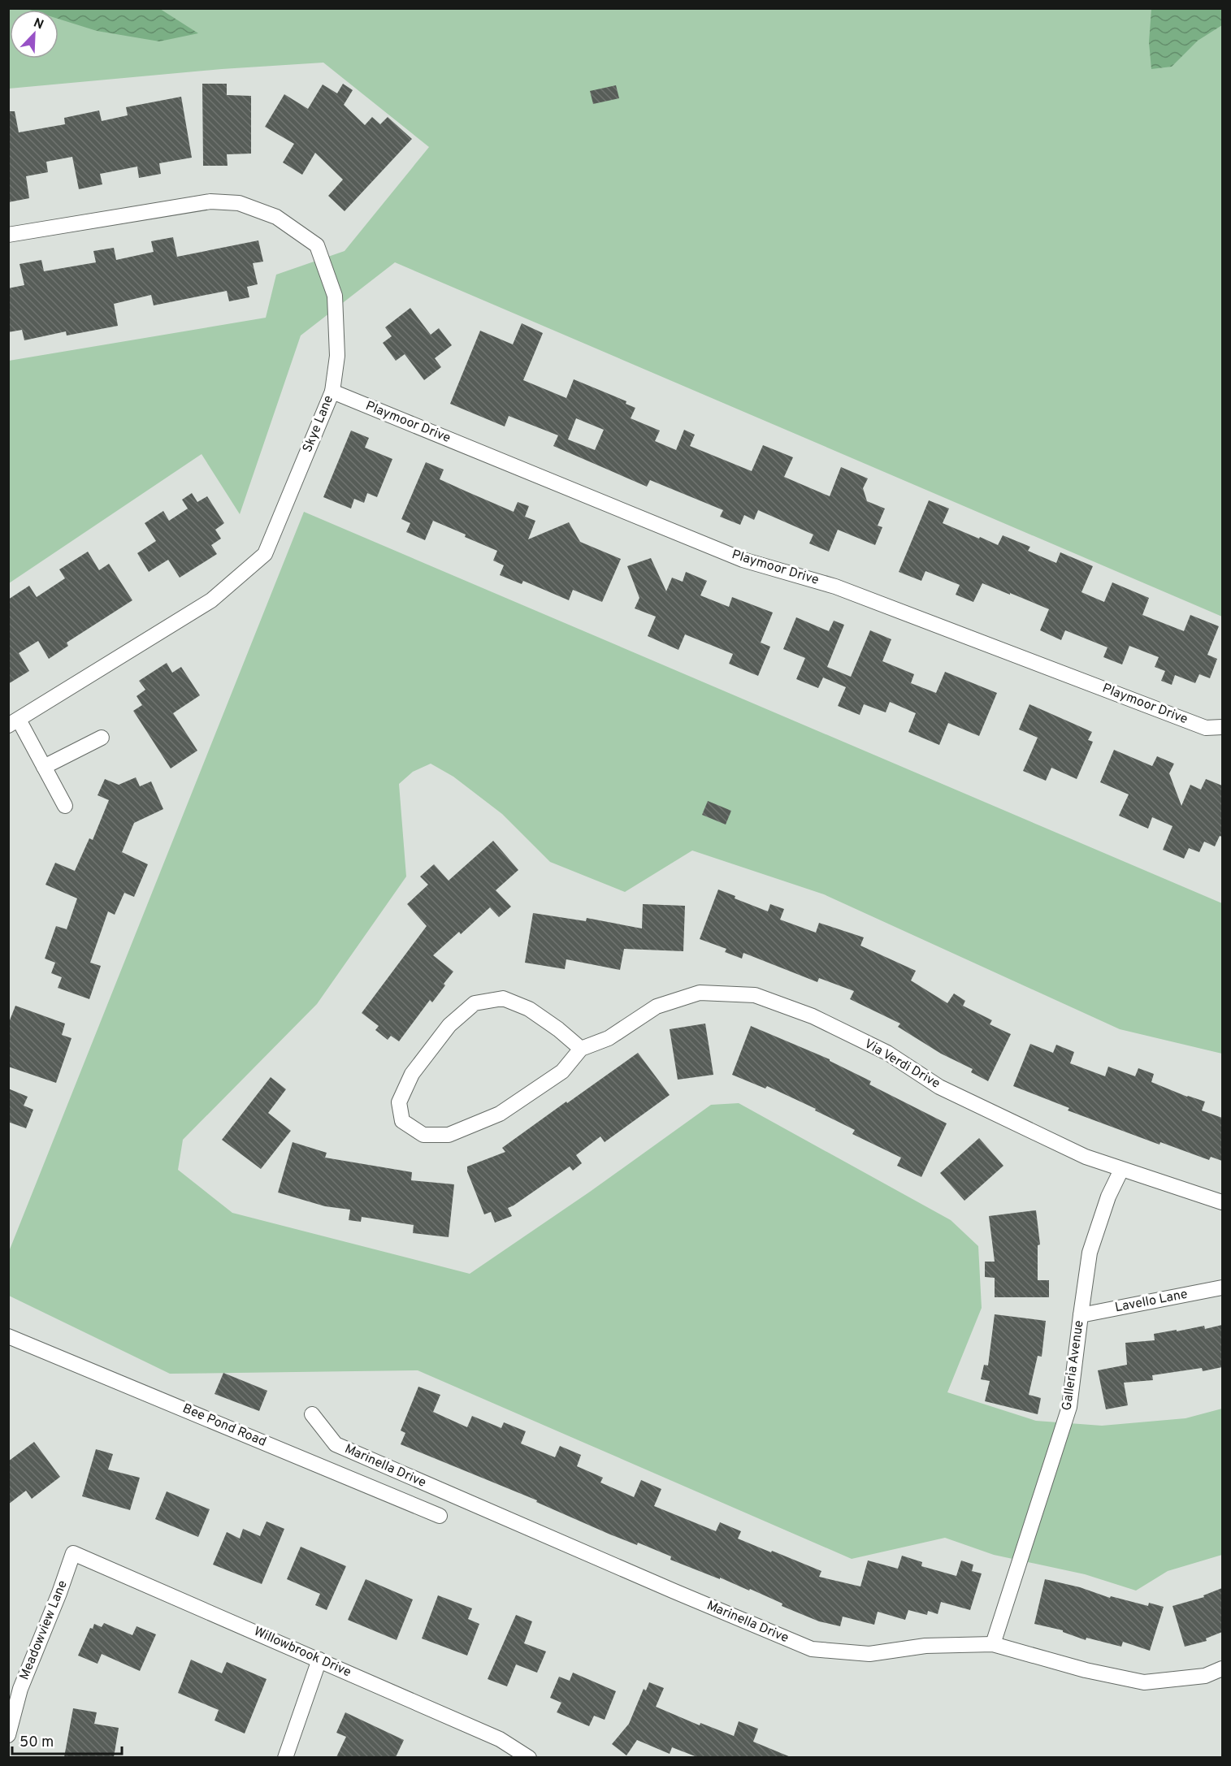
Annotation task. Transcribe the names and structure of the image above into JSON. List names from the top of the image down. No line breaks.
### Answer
{"streets":{"street":["Playmoor Drive","Skye Lane","Via Verdi Drive","Lavello Lane","Galleria Avenue","Bee Pond Road","Marinella Drive","Meadowview Lane","Willowbrook Drive"]},"crossings":[["Playmoor Drive","Skye Lane"],["Via Verdi Drive","Galleria Avenue"],["Lavello Lane","Galleria Avenue"],["Galleria Avenue","Marinella Drive"],["Meadowview Lane","Willowbrook Drive"]],"scale_bar":"50 m","north":"top right"}
